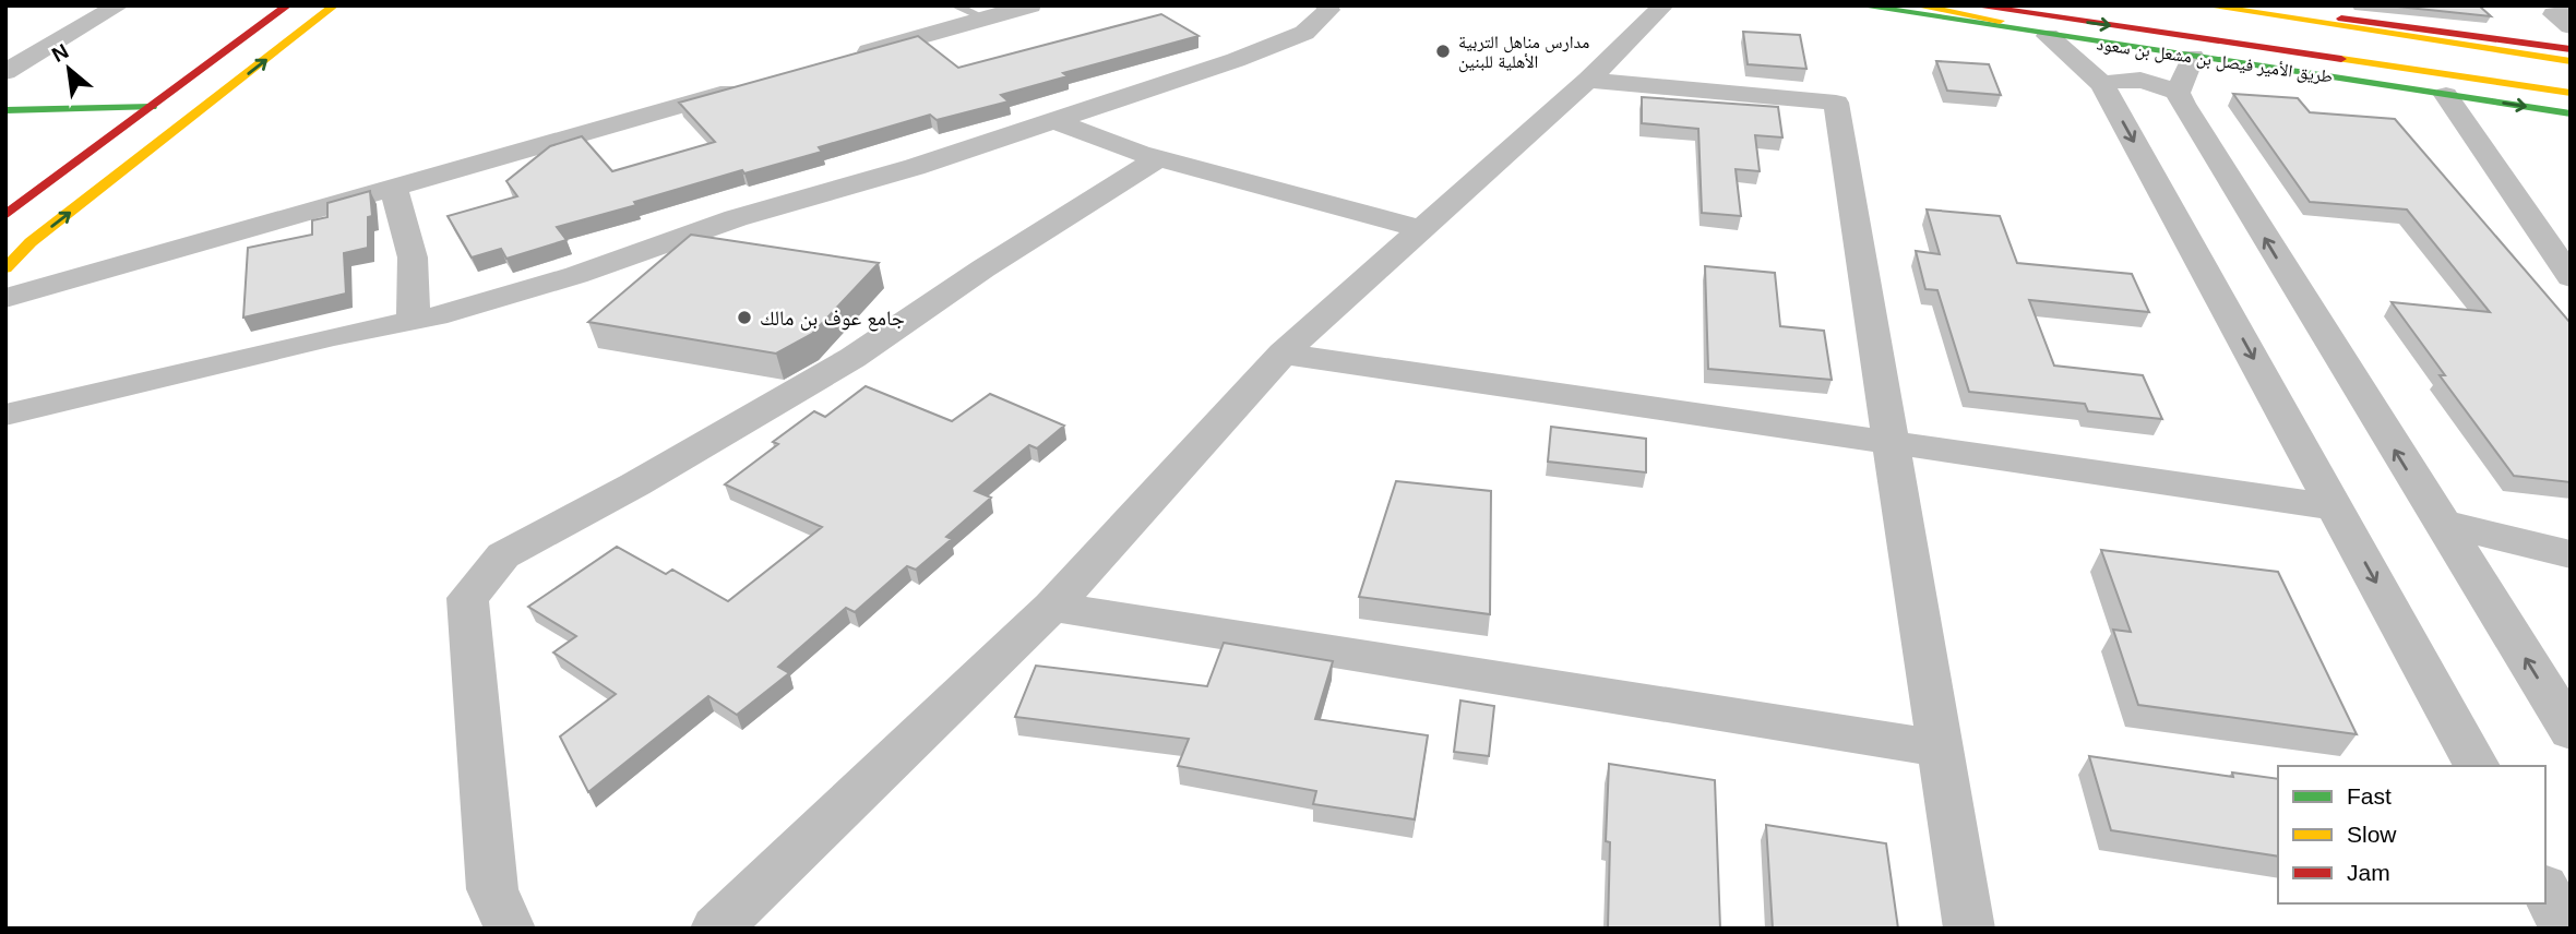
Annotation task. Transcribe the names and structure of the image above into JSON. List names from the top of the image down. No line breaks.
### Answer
{"streets":{"main road":["طريق الأمير فيصل بن مشعل بن سعود"]},"places":["مدارس مناهل التربية الأهلية للبنين","جامع عوف بن مالك"],"legend":["Fast","Slow","Jam"],"north":"top left"}
